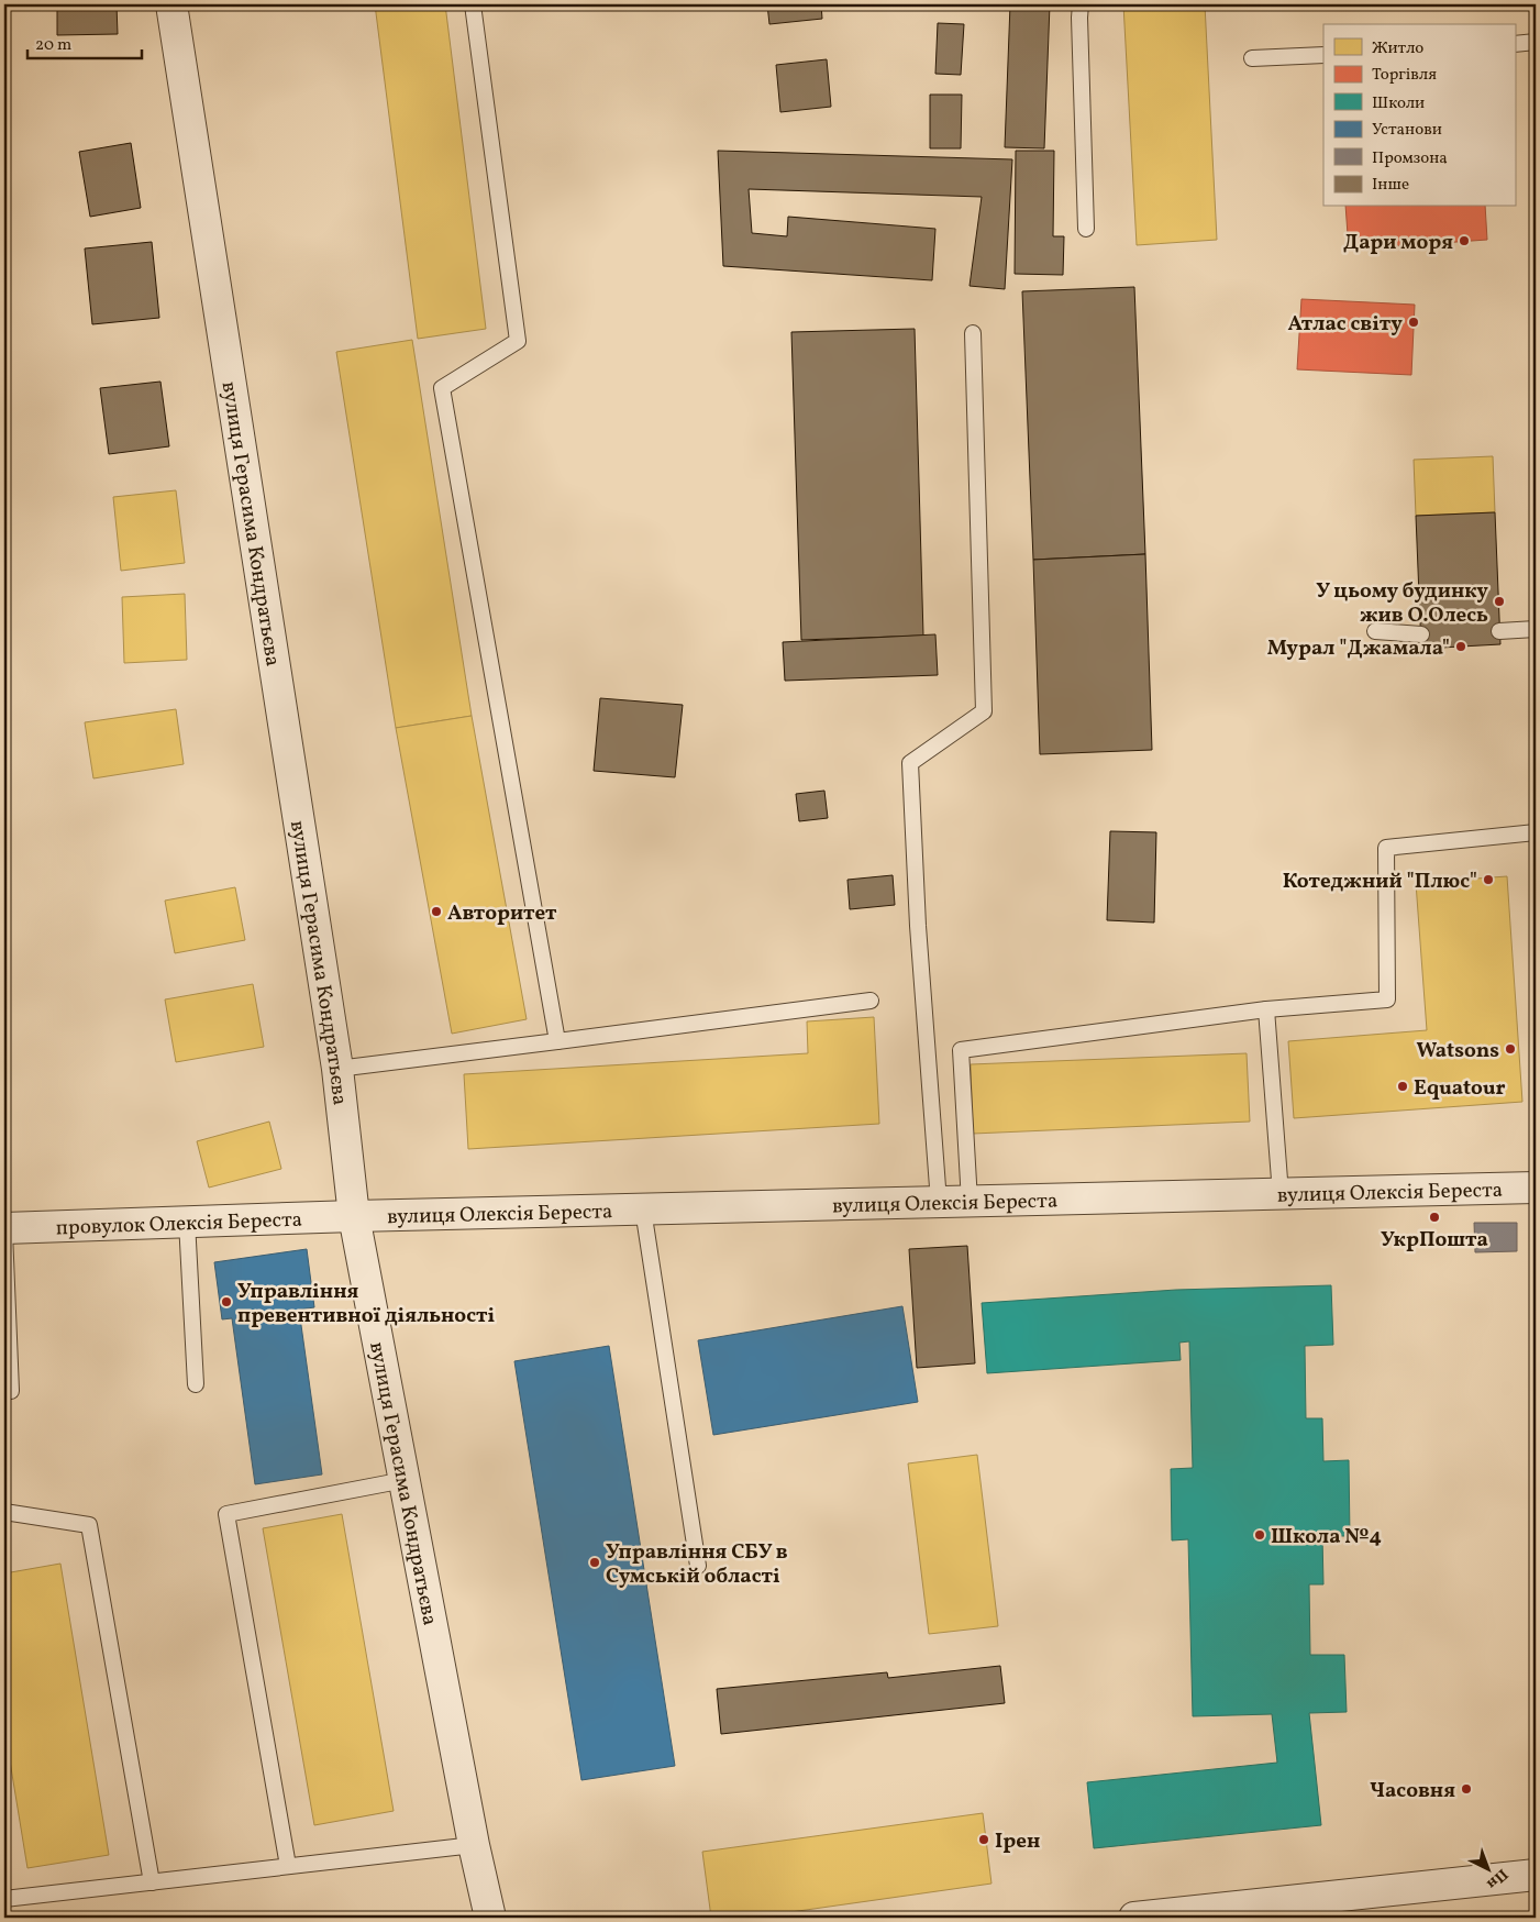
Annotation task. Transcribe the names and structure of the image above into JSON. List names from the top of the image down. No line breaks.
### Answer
{"streets":{"street":["вулиця Герасима Кондратьєва","вулиця Олексія Береста","провулок Олексія Береста"]},"crossings":[["вулиця Герасима Кондратьєва","вулиця Олексія Береста"],["вулиця Герасима Кондратьєва","провулок Олексія Береста"],["вулиця Олексія Береста","провулок Олексія Береста"]],"places":["Дари моря","Атлас світу","У цьому будинку жив О.Олесь","Мурал \"Джамала\"","Котеджний \"Плюс\"","Авторитет","Watsons","Equatour","УкрПошта","Управління превентивної діяльності","Школа №4","Управління СБУ в Сумській області","Часовня","Ірен"],"legend":["Житло","Торгівля","Школи","Установи","Промзона","Інше"],"scale_bar":"20 m","north":"bottom right"}
